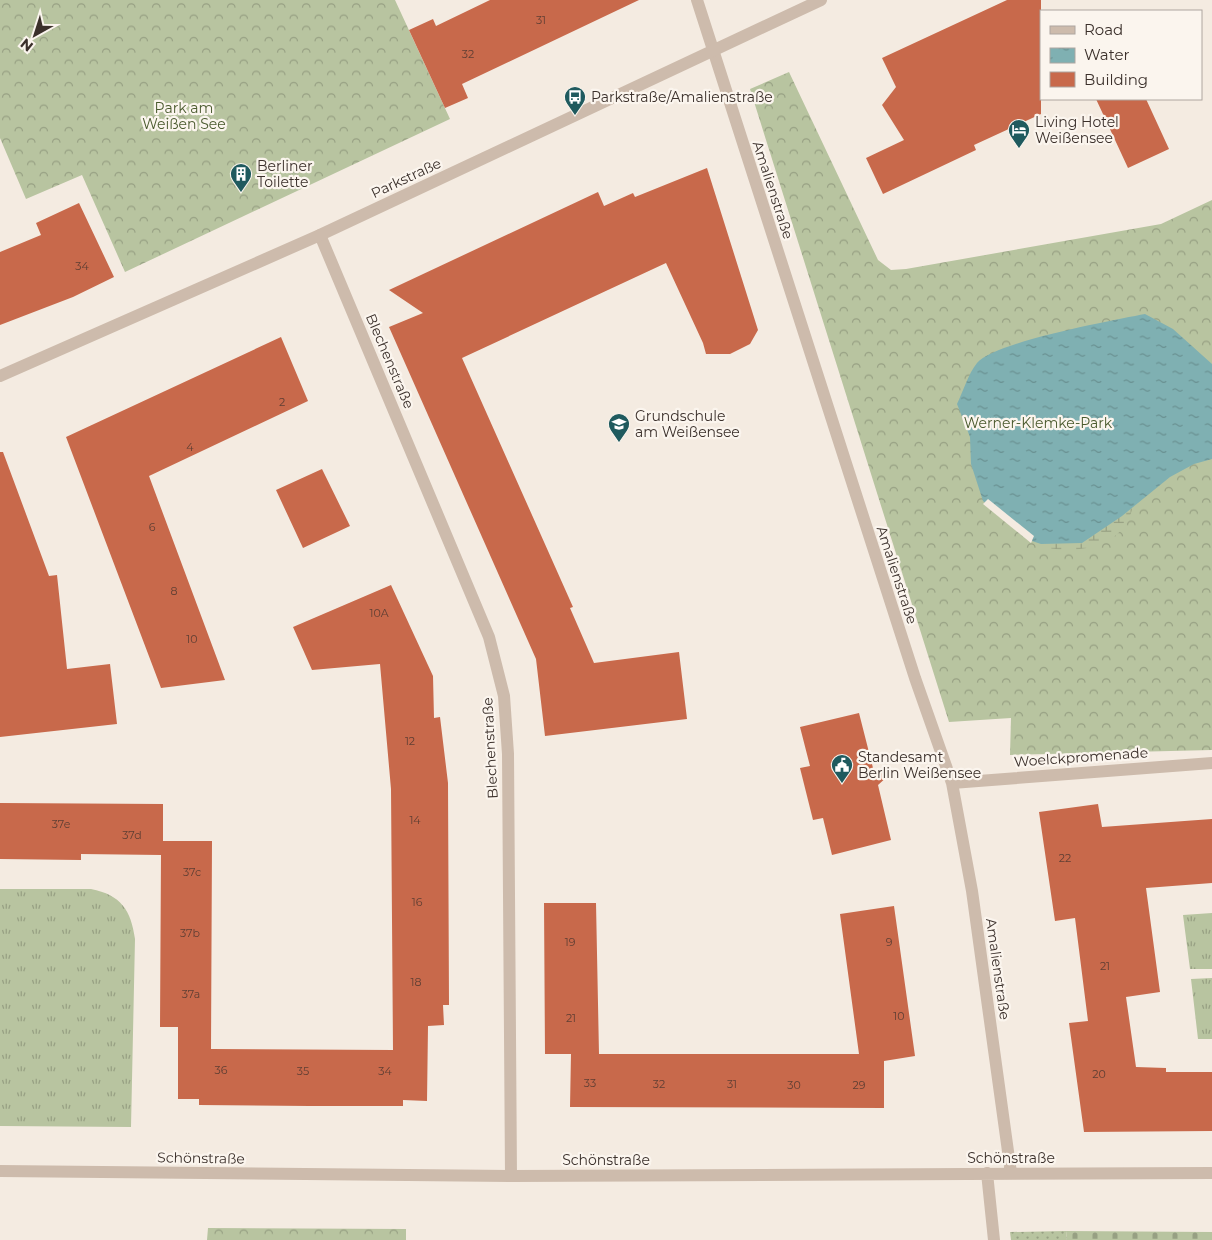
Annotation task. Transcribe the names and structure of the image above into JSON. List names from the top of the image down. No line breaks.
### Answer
{"streets":{"street":["Parkstraße","Amalienstraße","Blechenstraße","Woelckpromenade","Schönstraße"]},"crossings":[["Parkstraße","Amalienstraße"],["Parkstraße","Blechenstraße"],["Amalienstraße","Woelckpromenade"],["Amalienstraße","Schönstraße"],["Blechenstraße","Schönstraße"]],"parks":["Park am Weißen See","Werner-Klemke-Park"],"places":{"bus stop":["Parkstraße/Amalienstraße"],"hotel":["Living Hotel Weißensee"],"building":["Berliner Toilette"],"school or university":["Grundschule am Weißensee"],"public building":["Standesamt Berlin Weißensee"]},"house_numbers":["31","32","34","2","4","6","8","10A","10","12","14","37e","37d","22","37c","16","37b","19","9","21","18","37a","10","21","36","35","34","20","33","32","31","30","29"],"legend":["Road","Water","Building"],"north":"bottom left"}
